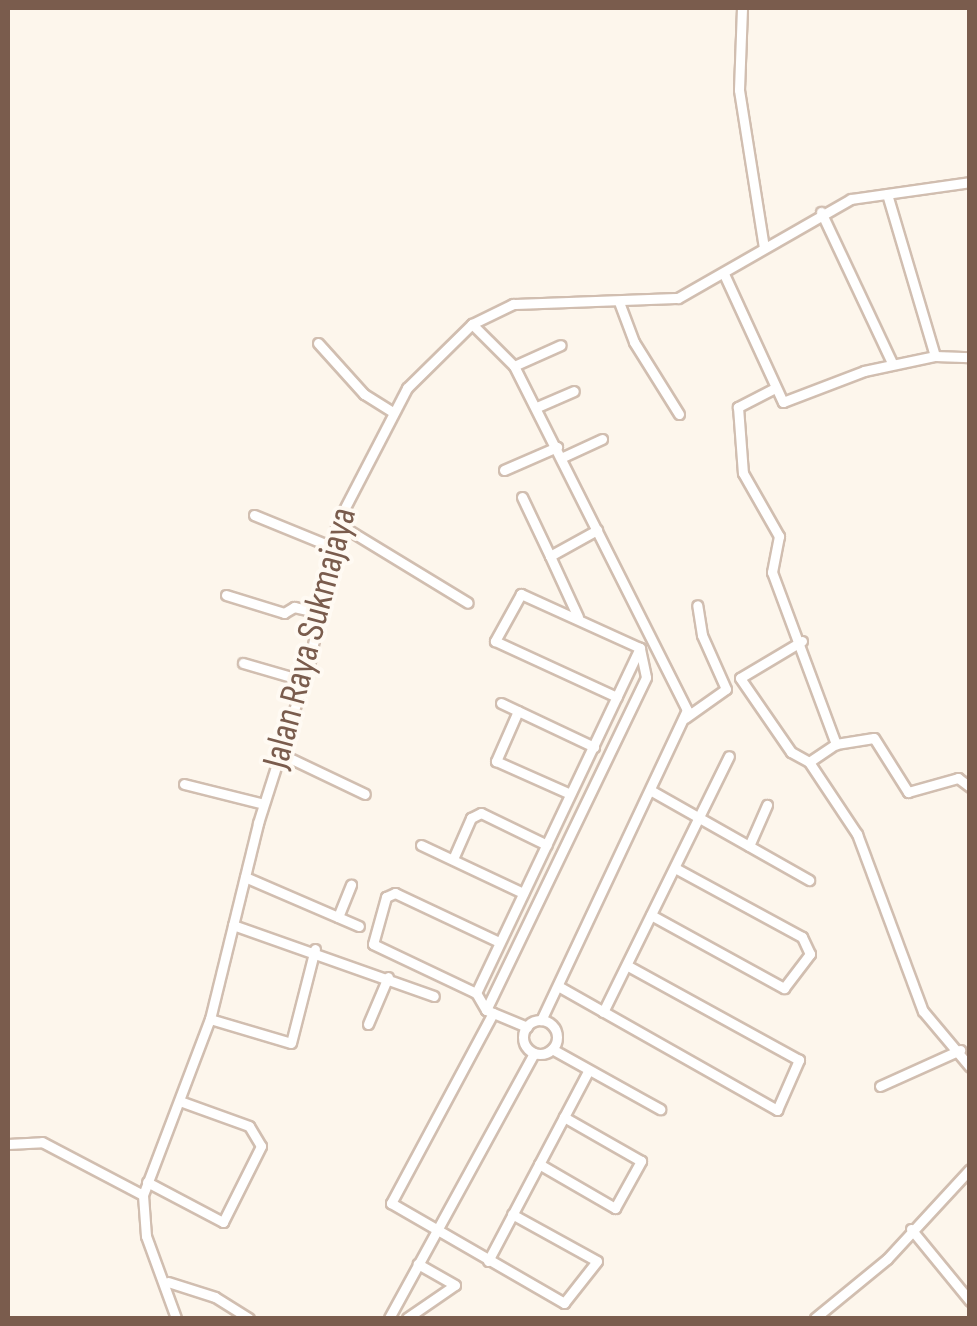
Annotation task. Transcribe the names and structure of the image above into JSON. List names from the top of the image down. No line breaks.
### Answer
{"streets":{"street":["Jalan Raya Sukmajaya"]}}
